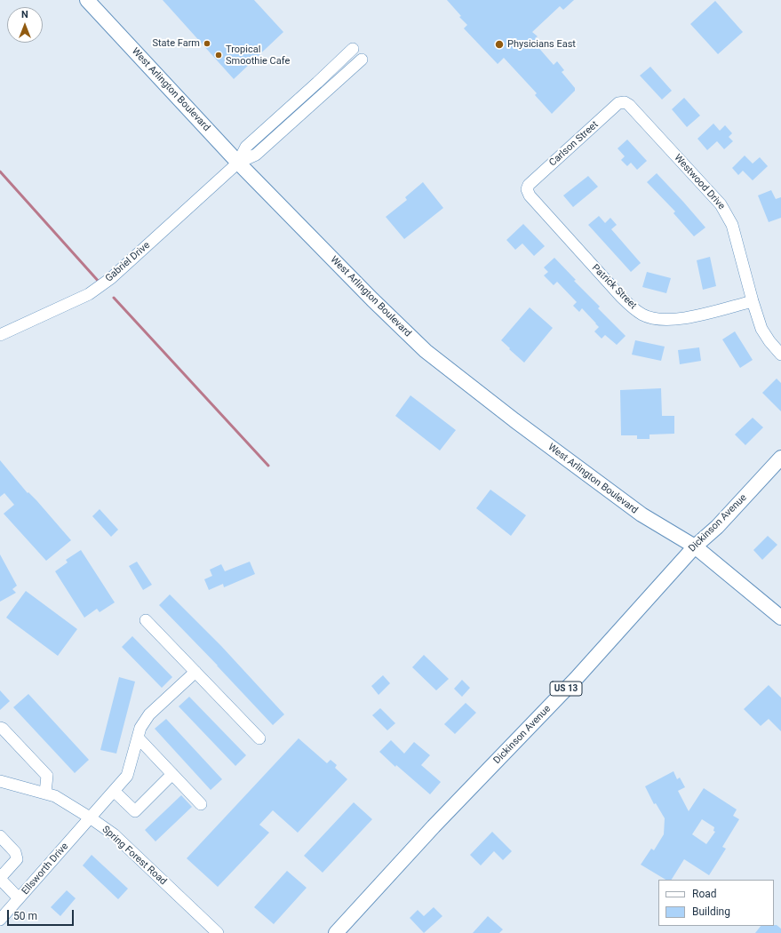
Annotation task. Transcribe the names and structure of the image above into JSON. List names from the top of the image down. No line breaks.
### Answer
{"streets":{"main road":["West Arlington Boulevard","Dickinson Avenue","US 13"],"street":["Carlson Street","Westwood Drive","Gabriel Drive","Patrick Street","Spring Forest Road","Ellsworth Drive"]},"crossings":[["West Arlington Boulevard","Gabriel Drive"],["West Arlington Boulevard","Dickinson Avenue"],["Carlson Street","Westwood Drive"],["Carlson Street","Patrick Street"],["Westwood Drive","Patrick Street"],["Spring Forest Road","Ellsworth Drive"]],"places":["State Farm","Physicians East","Tropical Smoothie Cafe"],"legend":["Road","Building"],"scale_bar":"50 m","north":"top"}
